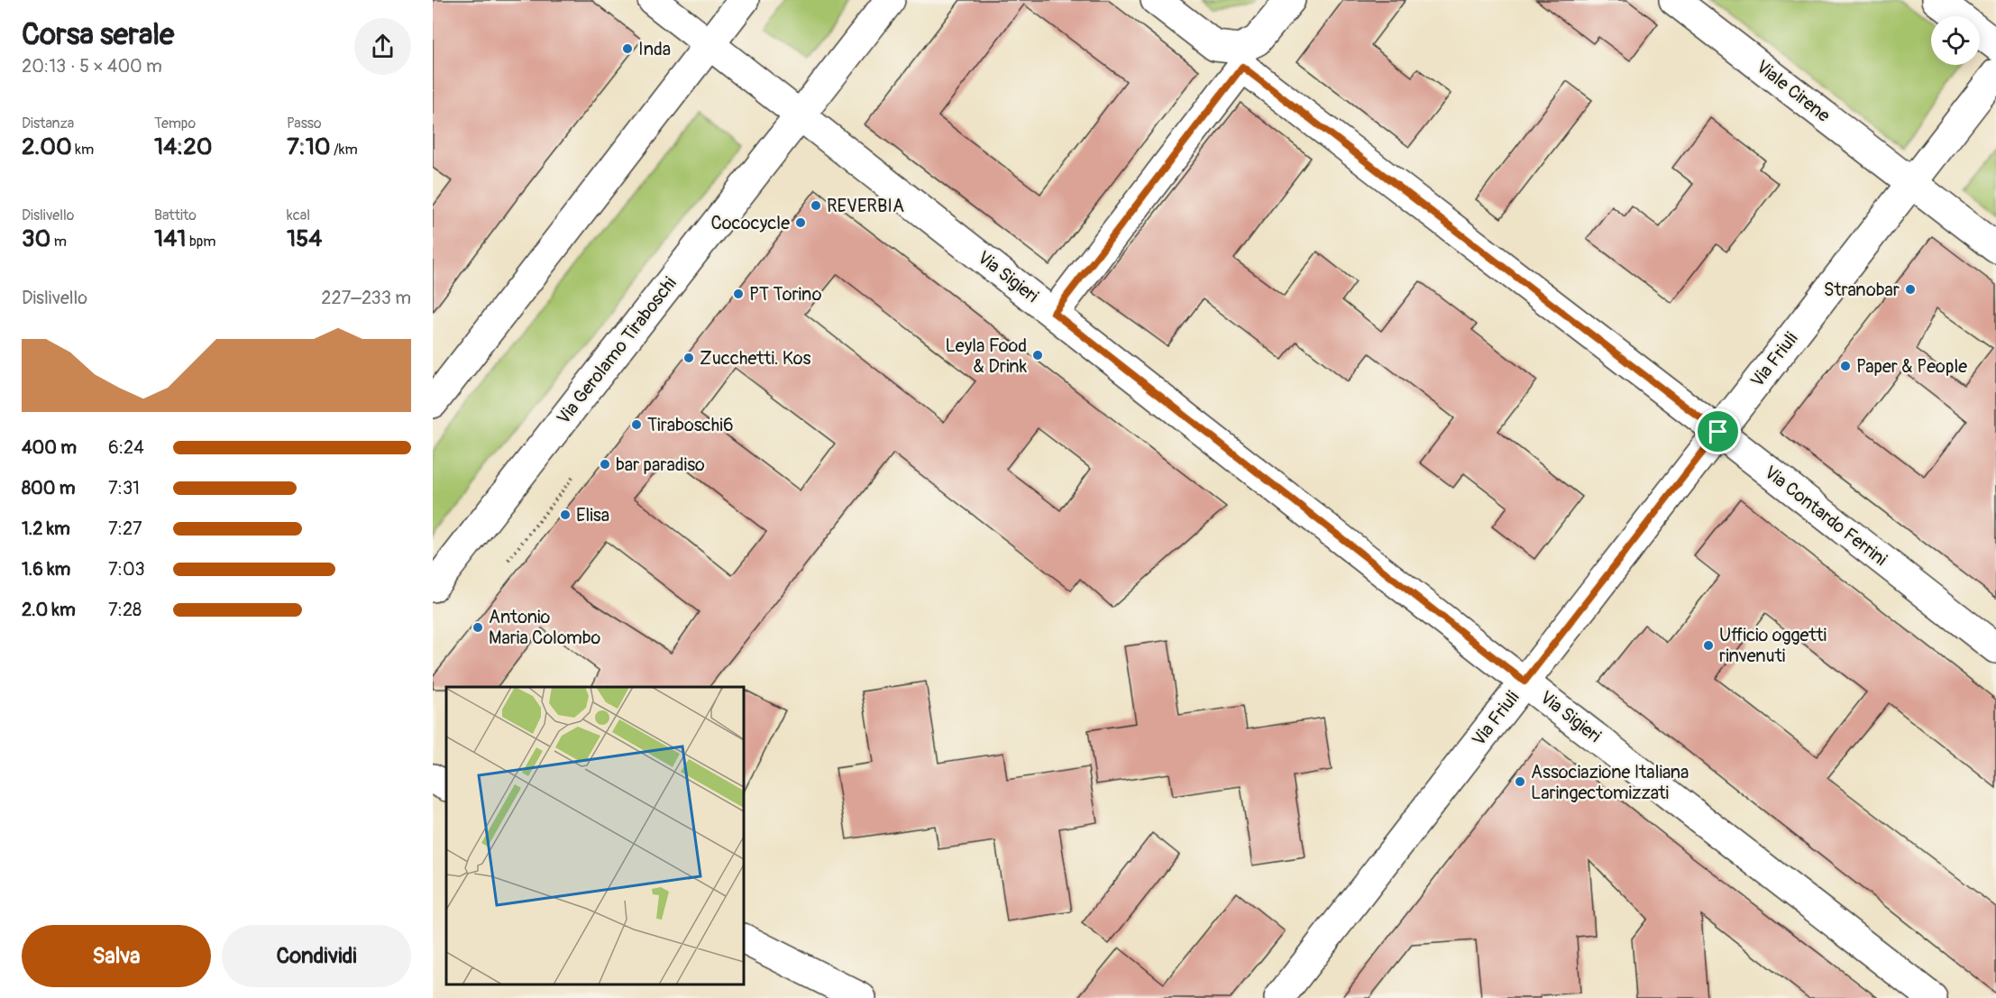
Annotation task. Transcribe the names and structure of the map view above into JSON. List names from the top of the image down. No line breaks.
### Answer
{"streets":{"street":["Viale Cirene","Via Sigieri","Via Gerolamo Tiraboschi","Via Friuli","Via Contardo Ferrini"]},"crossings":[["Viale Cirene","Via Friuli"],["Via Sigieri","Via Gerolamo Tiraboschi"],["Via Sigieri","Via Friuli"],["Via Friuli","Via Contardo Ferrini"]],"places":["Inda","REVERBIA","Cococycle","Stranobar","PT Torino","Leyla Food & Drink","Zucchetti. Kos","Paper & People","Tiraboschi6","bar paradiso","Elisa","Antonio Maria Colombo","Ufficio oggetti rinvenuti","Associazione Italiana Laringectomizzati"],"page":{"heading":["Corsa serale","20:13 · 5 × 400 m"],"stats":[["Distanza","2.00 km"],["Tempo","14:20"],["Passo","7:10 /km"],["Dislivello","30 m"],["Battito","141 bpm"],["kcal","154"]],"chart":["Dislivello","227–233 m"],"list":[{"name":"400 m","note":"6:24"},{"name":"800 m","note":"7:31"},{"name":"1.2 km","note":"7:27"},{"name":"1.6 km","note":"7:03"},{"name":"2.0 km","note":"7:28"}],"buttons":["Salva","Condividi"]}}
